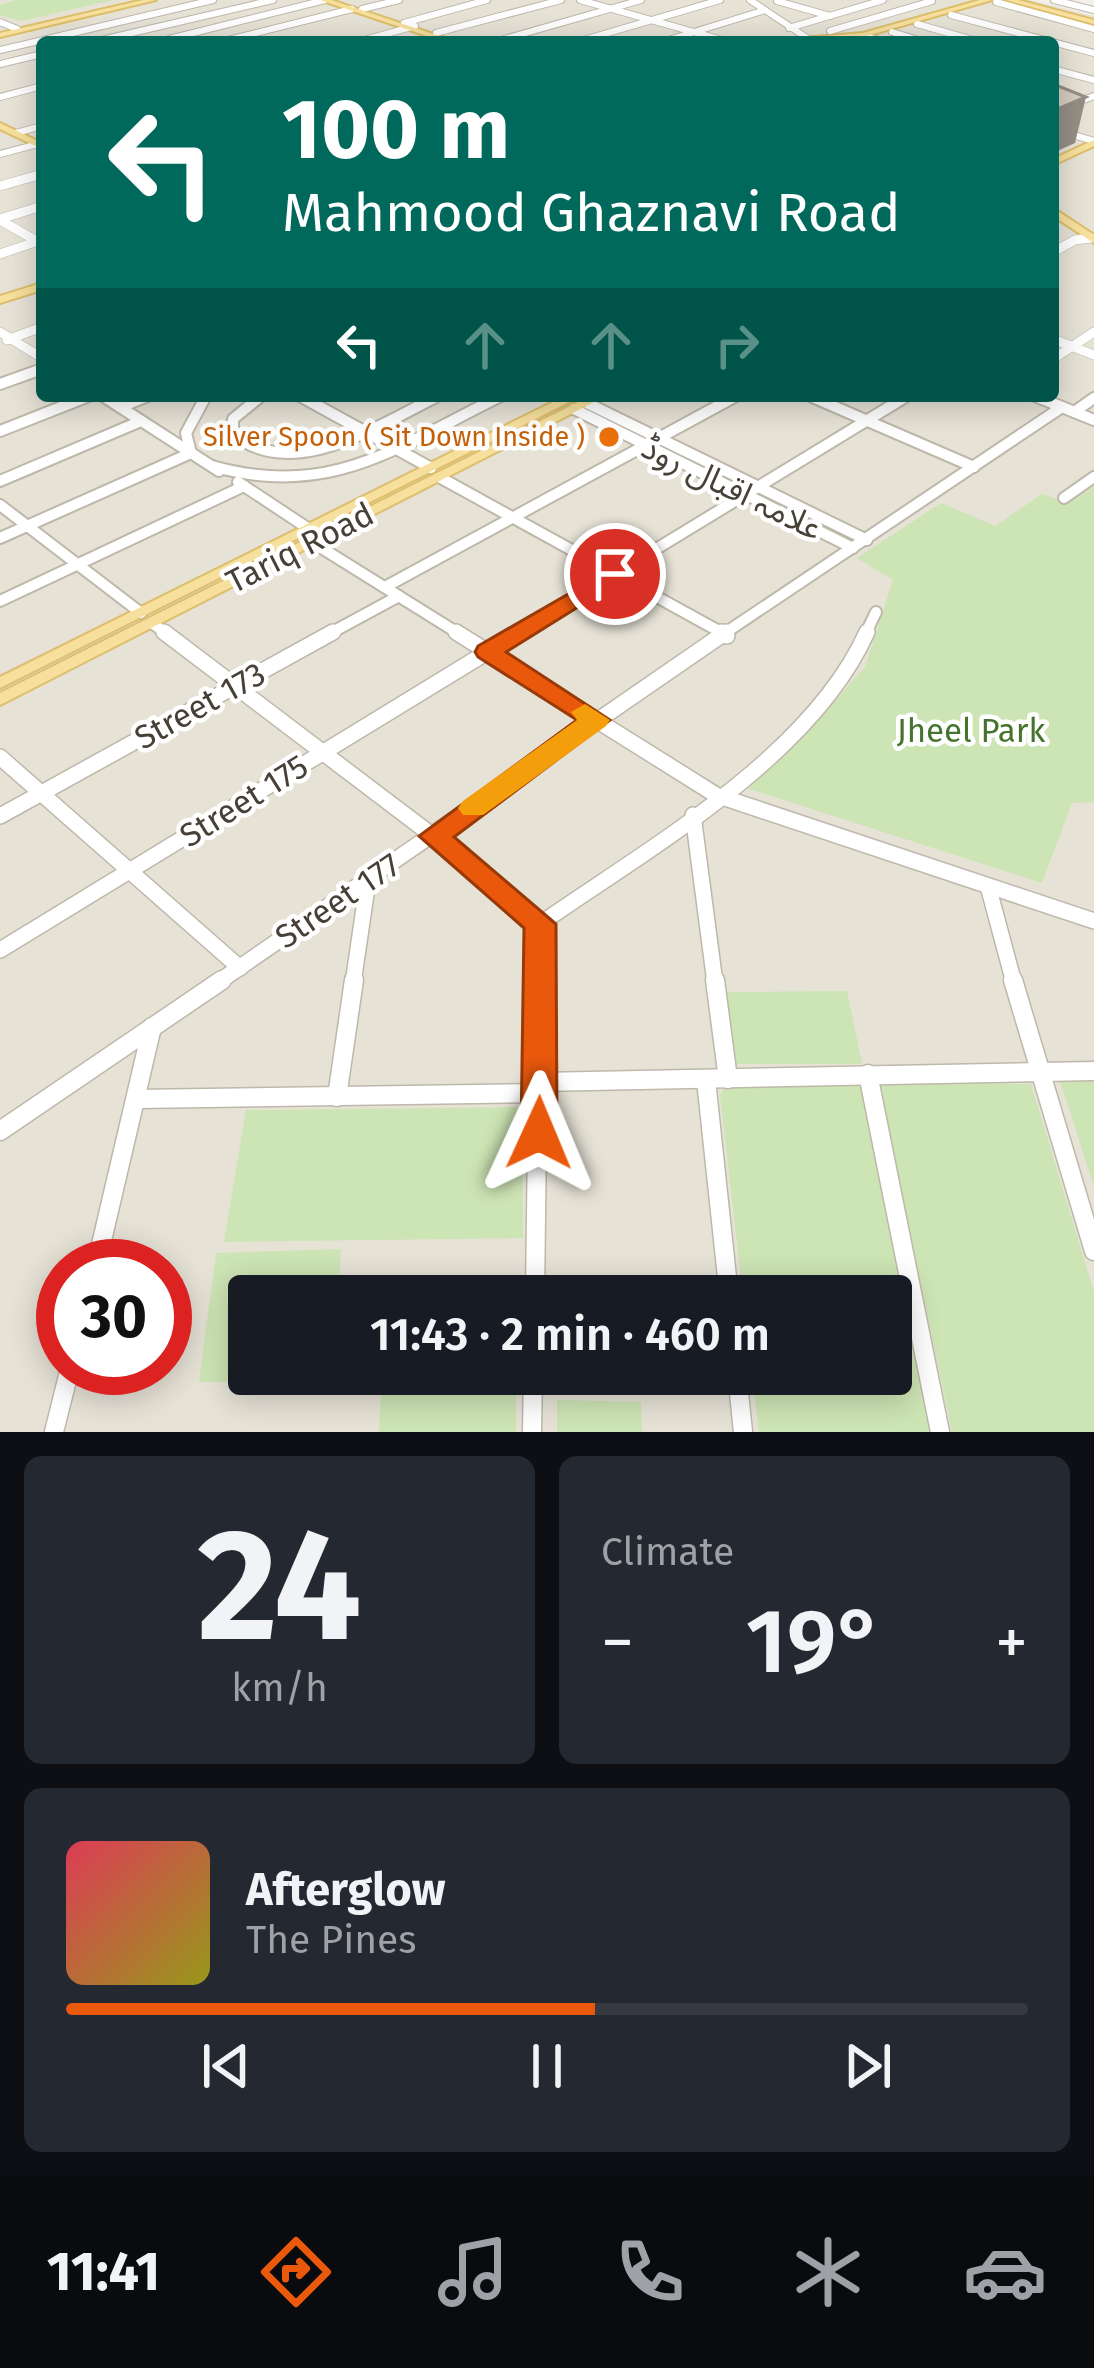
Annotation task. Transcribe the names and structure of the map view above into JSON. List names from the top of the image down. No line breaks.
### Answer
{"streets":{"main road":["Tariq Road"],"street":["علامہ اقبال روڈ","Street 173","Street 175","Street 177"]},"crossings":[["علامہ اقبال روڈ","Street 173"],["علامہ اقبال روڈ","Street 175"],["علامہ اقبال روڈ","Street 177"]],"parks":["Jheel Park"],"places":["Silver Spoon ( Sit Down Inside )"],"page":{"turn":["100 m","Mahmood Ghaznavi Road"],"limit":"30","trip":"11:43 · 2 min · 460 m","tile":[["24","km/h"],"Climate"],"heat":["−","19°","+"],"song":["Afterglow","The Pines"],"tabs":"11:41"}}
